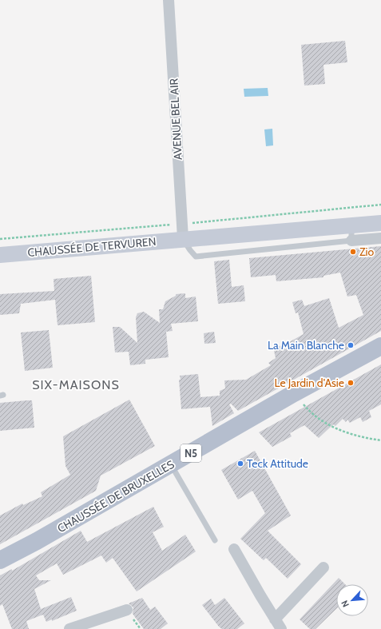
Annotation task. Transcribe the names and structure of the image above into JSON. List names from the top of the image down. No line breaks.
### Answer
{"streets":{"main road":["CHAUSSÉE DE TERVUREN","N5","CHAUSSÉE DE BRUXELLES"],"street":["AVENUE BEL AIR"]},"crossings":[["AVENUE BEL AIR","CHAUSSÉE DE TERVUREN"]],"districts":["SIX-MAISONS"],"places":["Zio","La Main Blanche","Le Jardin d'Asie","Teck Attitude"],"north":"bottom left"}
